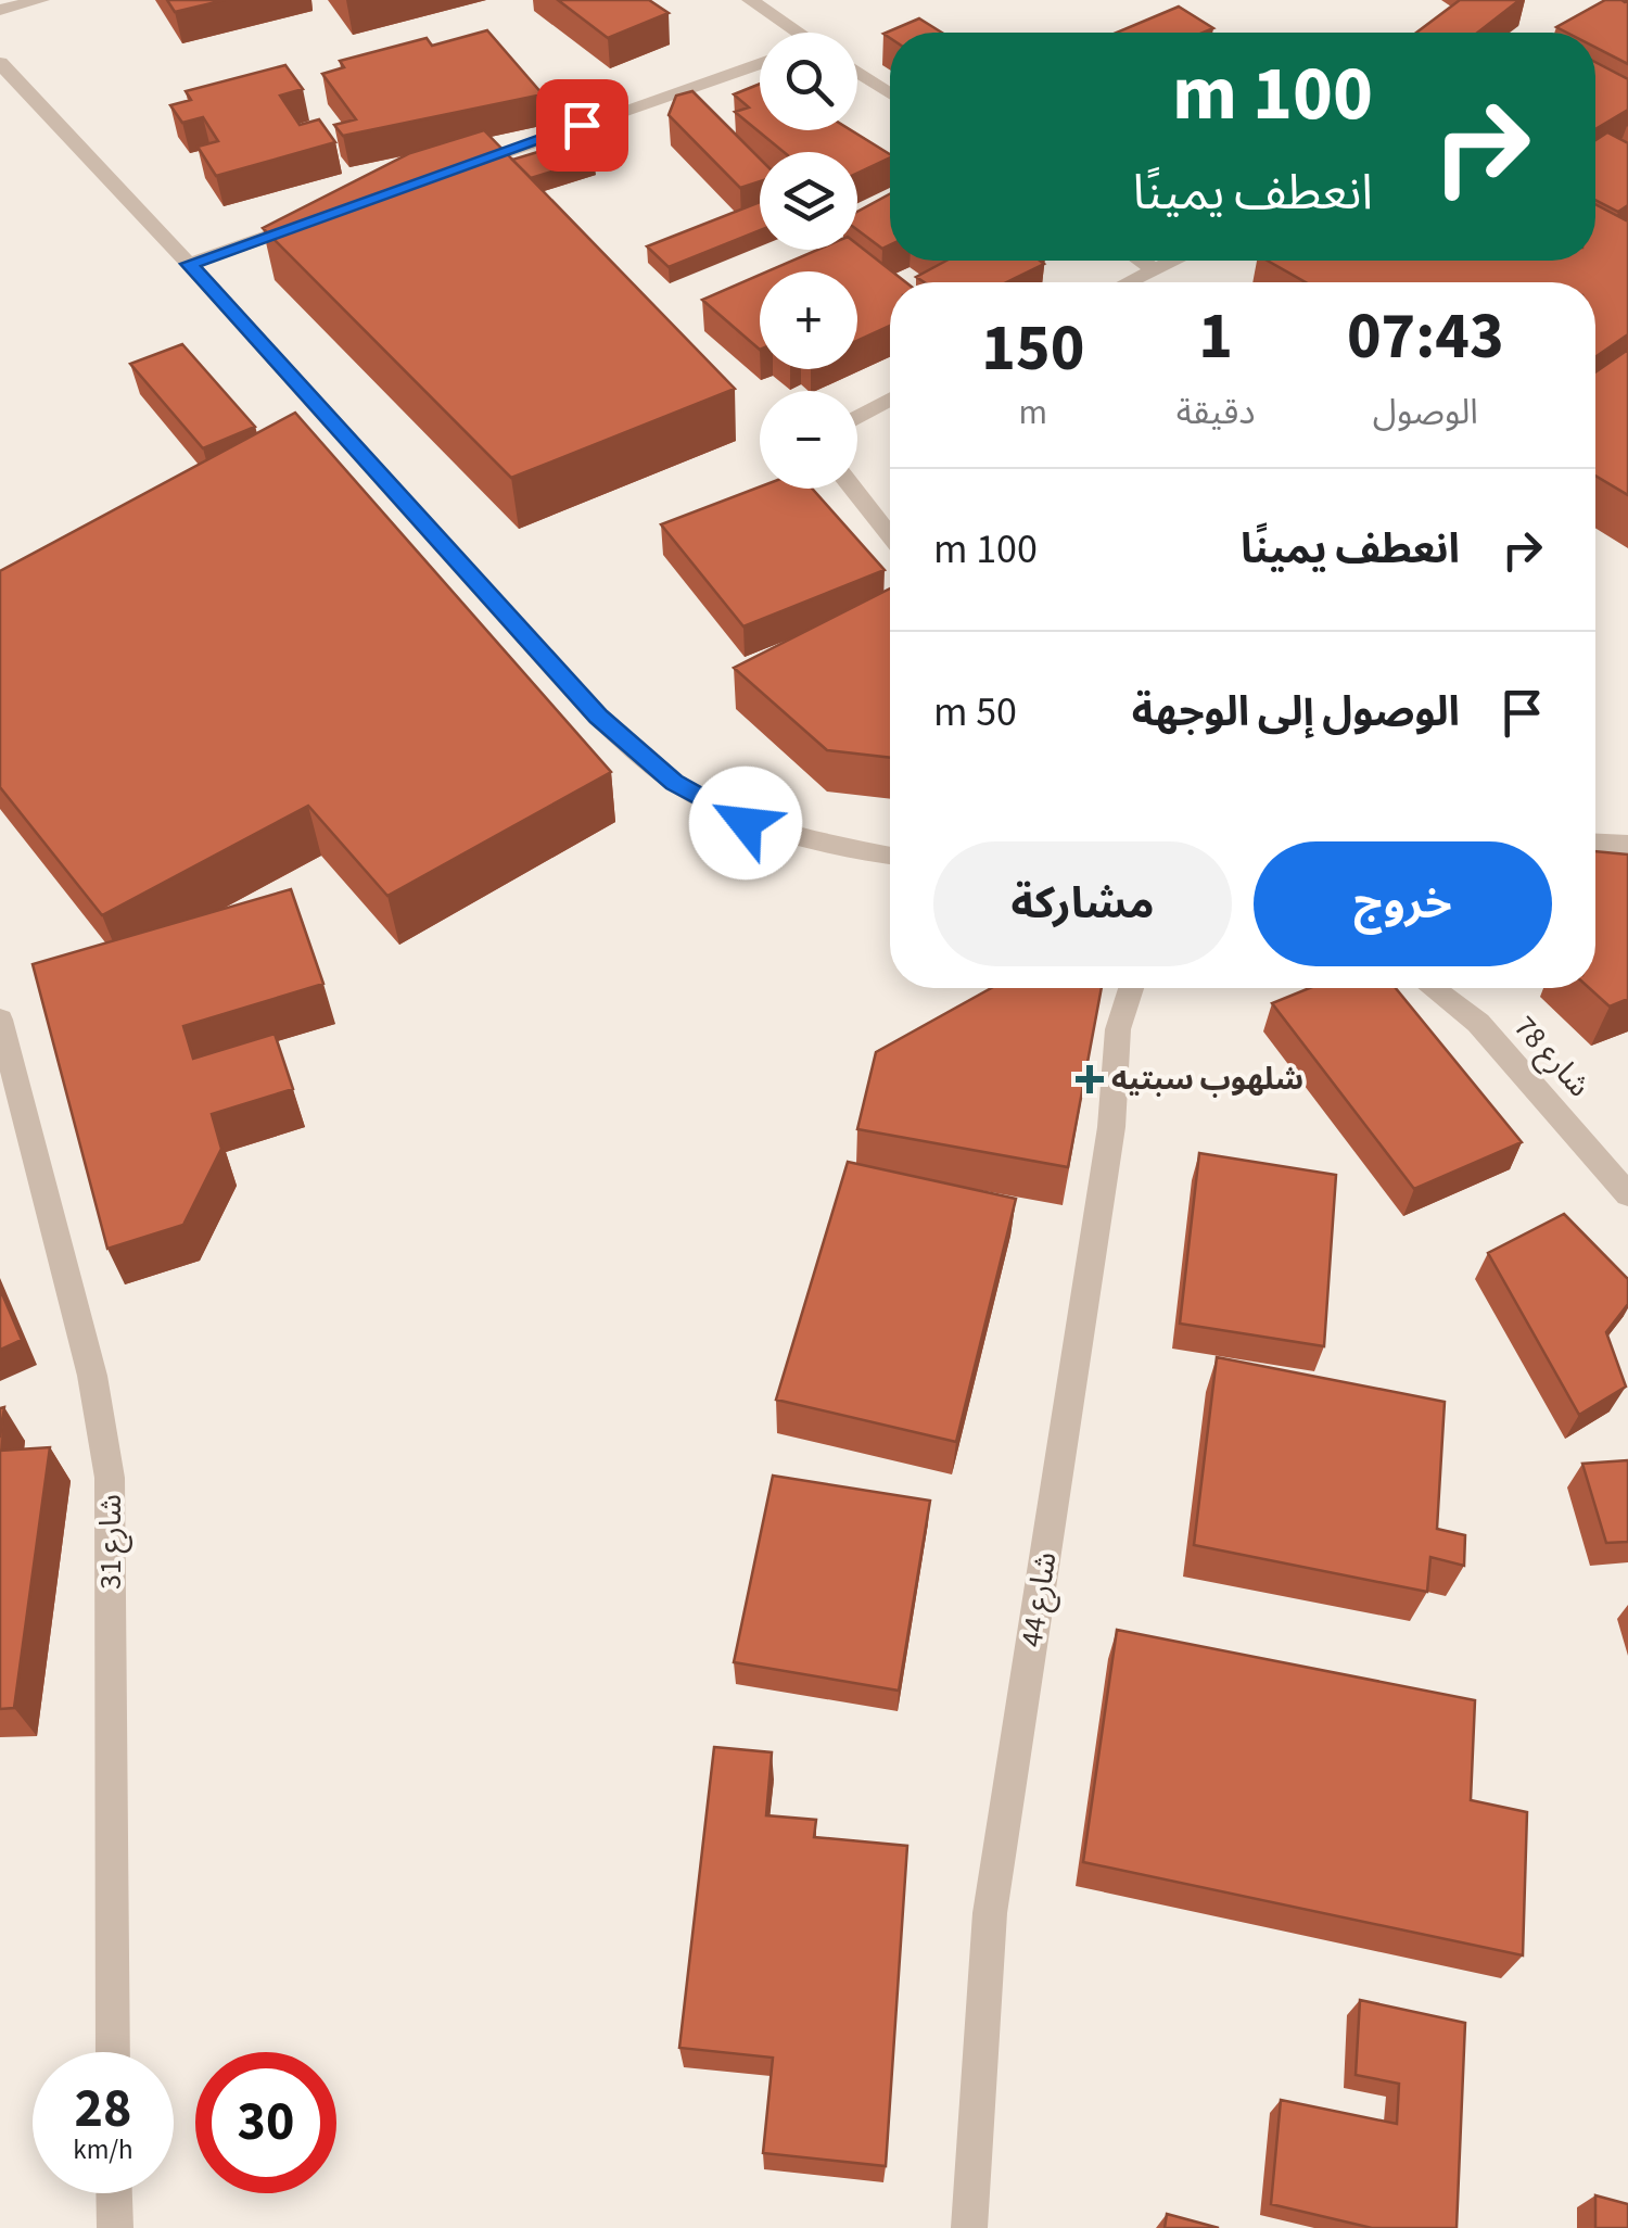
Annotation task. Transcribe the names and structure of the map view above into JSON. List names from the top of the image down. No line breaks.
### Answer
{"streets":{"street":["شارع 78","شارع 31","شارع 44"]},"places":{"health":["شلهوب سبتيه"]},"page":{"map_buttons":["+","−"],"turn":["100 m","انعطف يمينًا"],"eta":["07:43","الوصول","1","دقيقة","150","m"],"list":[{"name":"انعطف يمينًا","value":"100 m"},{"name":"الوصول إلى الوجهة","value":"50 m"}],"buttons":["خروج","مشاركة"],"speed":"28 km/h","limit":"30"}}
